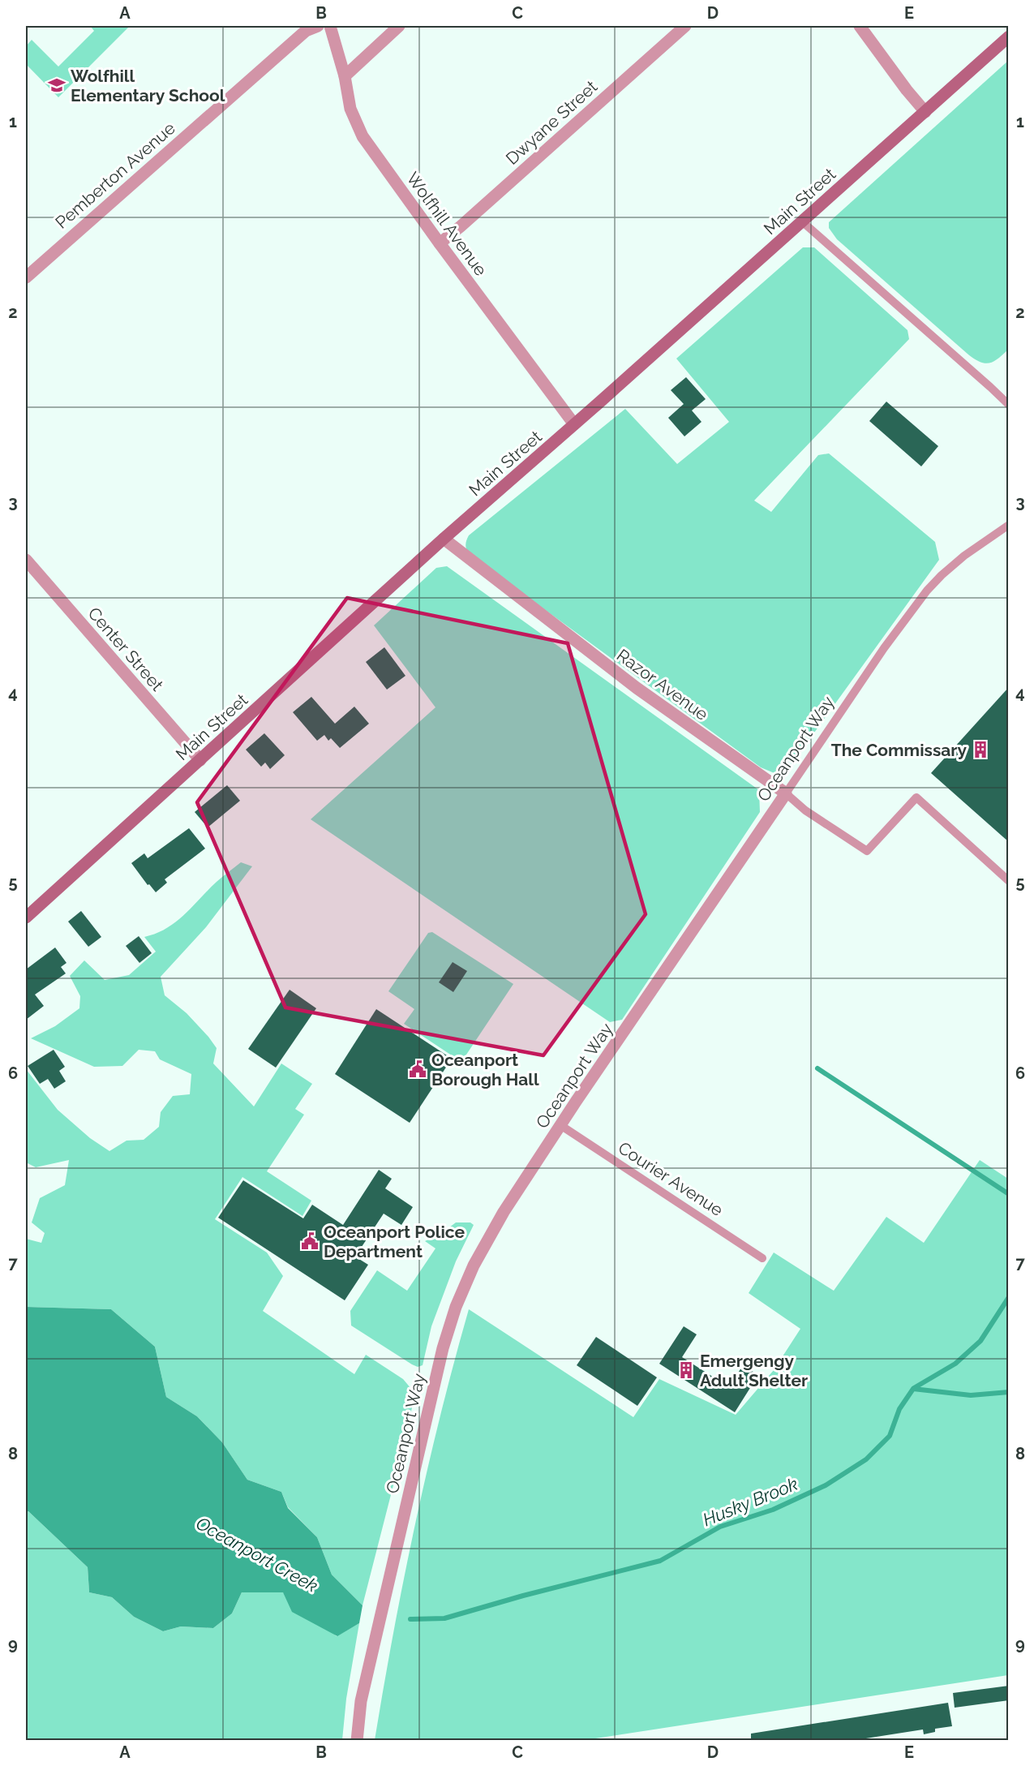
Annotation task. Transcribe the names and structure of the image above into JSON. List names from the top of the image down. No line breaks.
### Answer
{"streets":{"street":["Dwyane Street","Pemberton Avenue","Main Street","Wolfhill Avenue","Center Street","Razor Avenue","Oceanport Way"],"lane":["Courier Avenue"]},"crossings":[["Dwyane Street","Wolfhill Avenue"],["Main Street","Wolfhill Avenue"],["Main Street","Center Street"],["Main Street","Razor Avenue"],["Razor Avenue","Oceanport Way"],["Oceanport Way","Courier Avenue"]],"water":["Husky Brook","Oceanport Creek"],"places":{"school or university":["Wolfhill Elementary School"],"building":["The Commissary","Emergengy Adult Shelter"],"public building":["Oceanport Borough Hall","Oceanport Police Department"]},"grid":{"columns":["A","B","C","D","E"],"rows":["1","2","3","4","5","6","7","8","9"]}}
